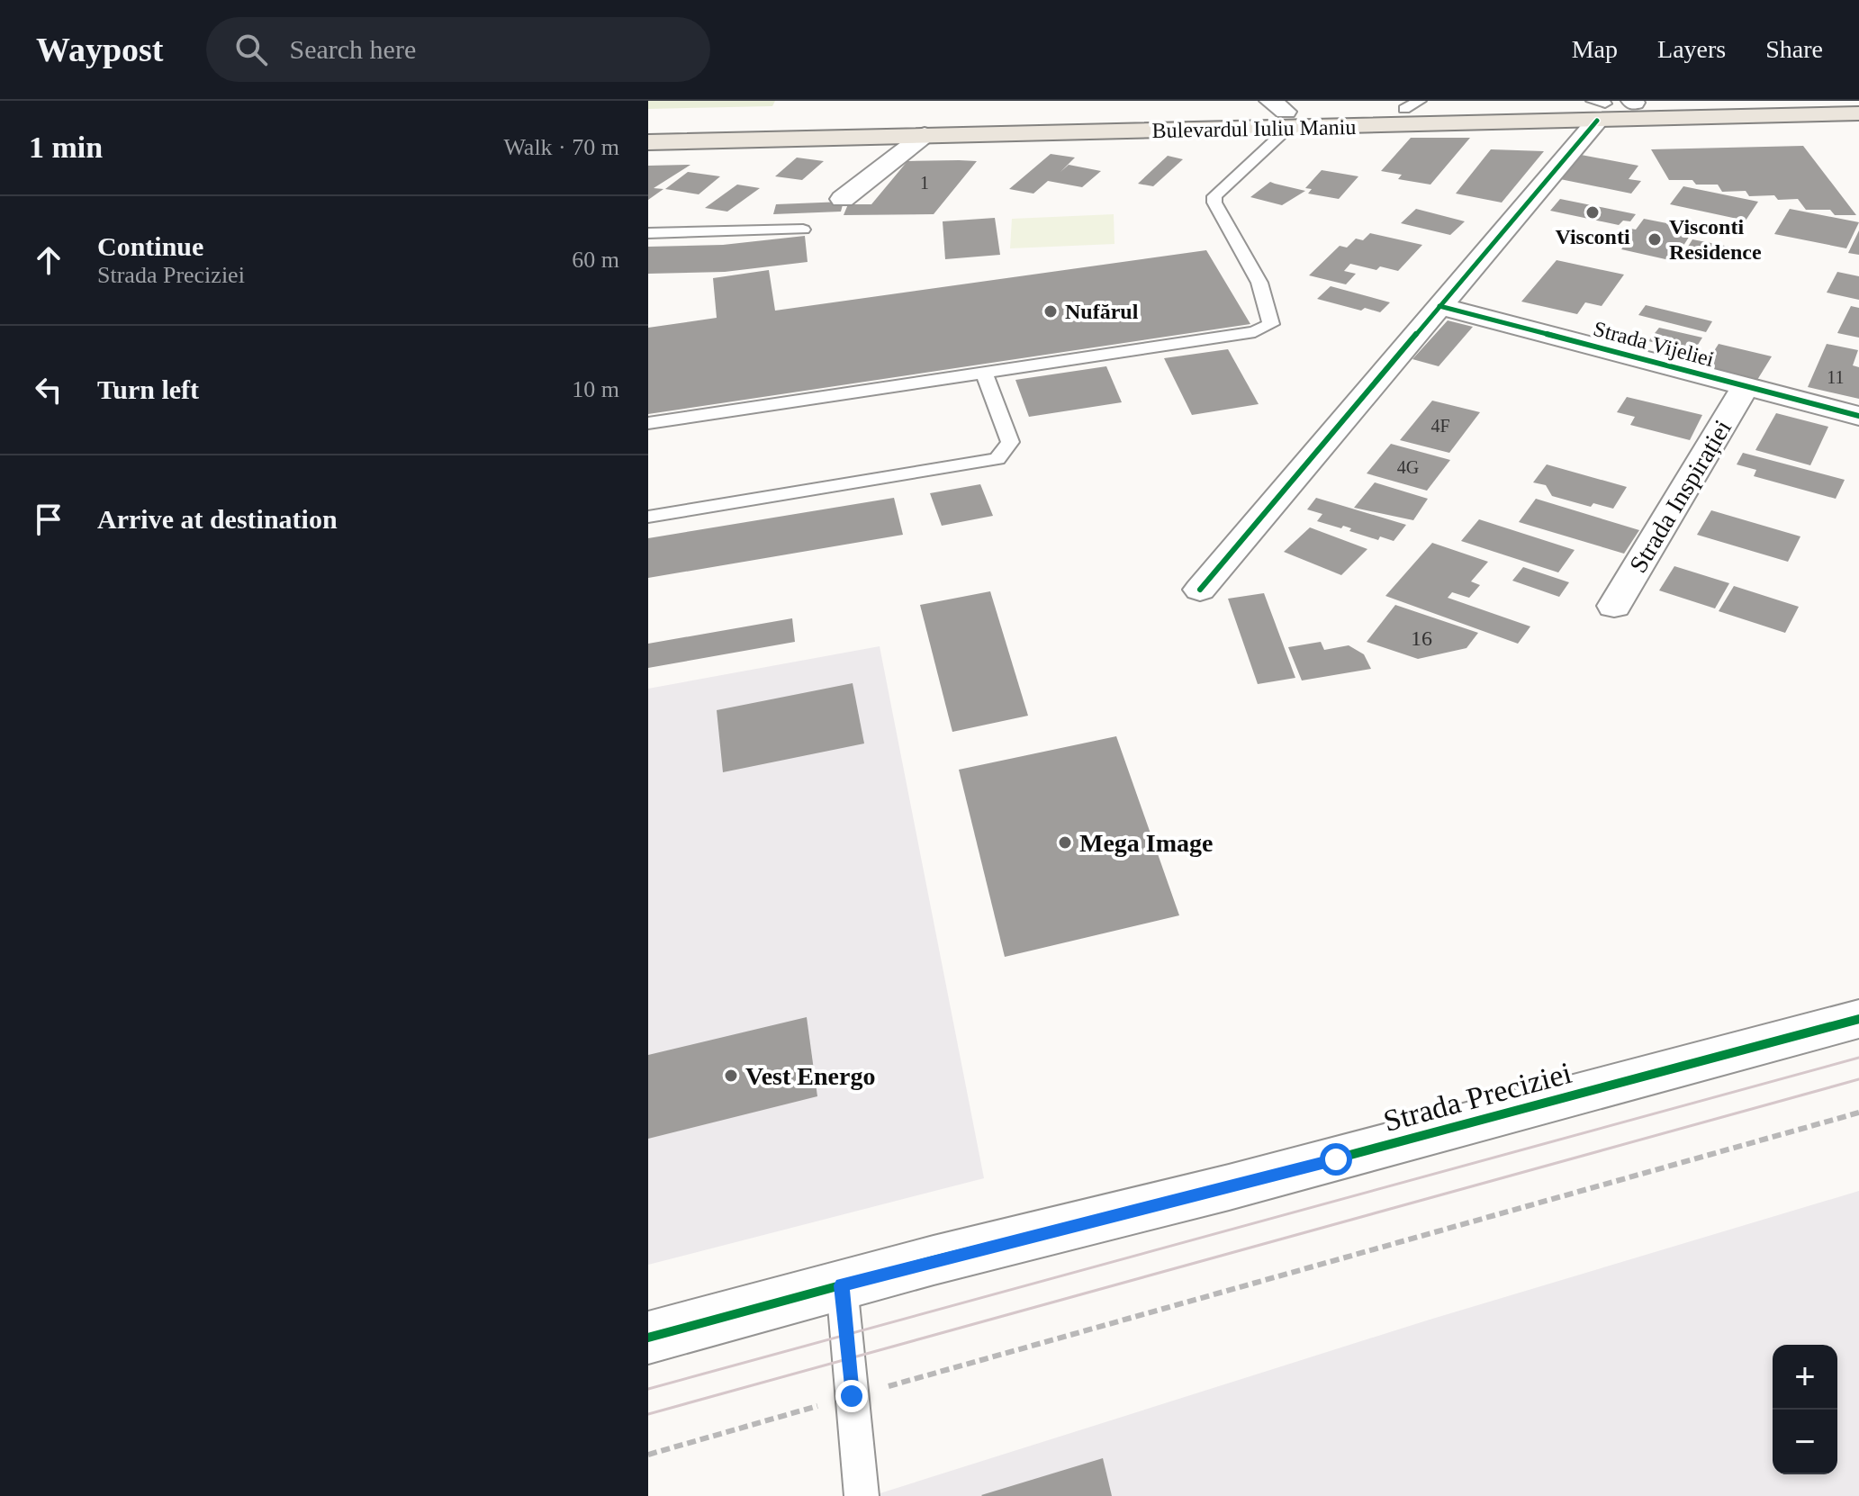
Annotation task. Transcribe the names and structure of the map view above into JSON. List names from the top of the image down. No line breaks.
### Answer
{"streets":{"main road":["Bulevardul Iuliu Maniu"],"street":["Strada Vijeliei","Strada Inspirației","Strada Preciziei"]},"crossings":[["Strada Vijeliei","Strada Inspirației"]],"places":["Visconti","Visconti Residence","Nufărul","Mega Image","Vest Energo"],"house_numbers":["1","11","4F","4G","16"],"page":{"header":"Waypost","search":"Search here","nav":["Map","Layers","Share"],"heading":["1 min","Walk · 70 m"],"list":[["Continue","Strada Preciziei","60 m"],["Turn left","10 m"],"Arrive at destination"],"map_buttons":["+","−"]}}
